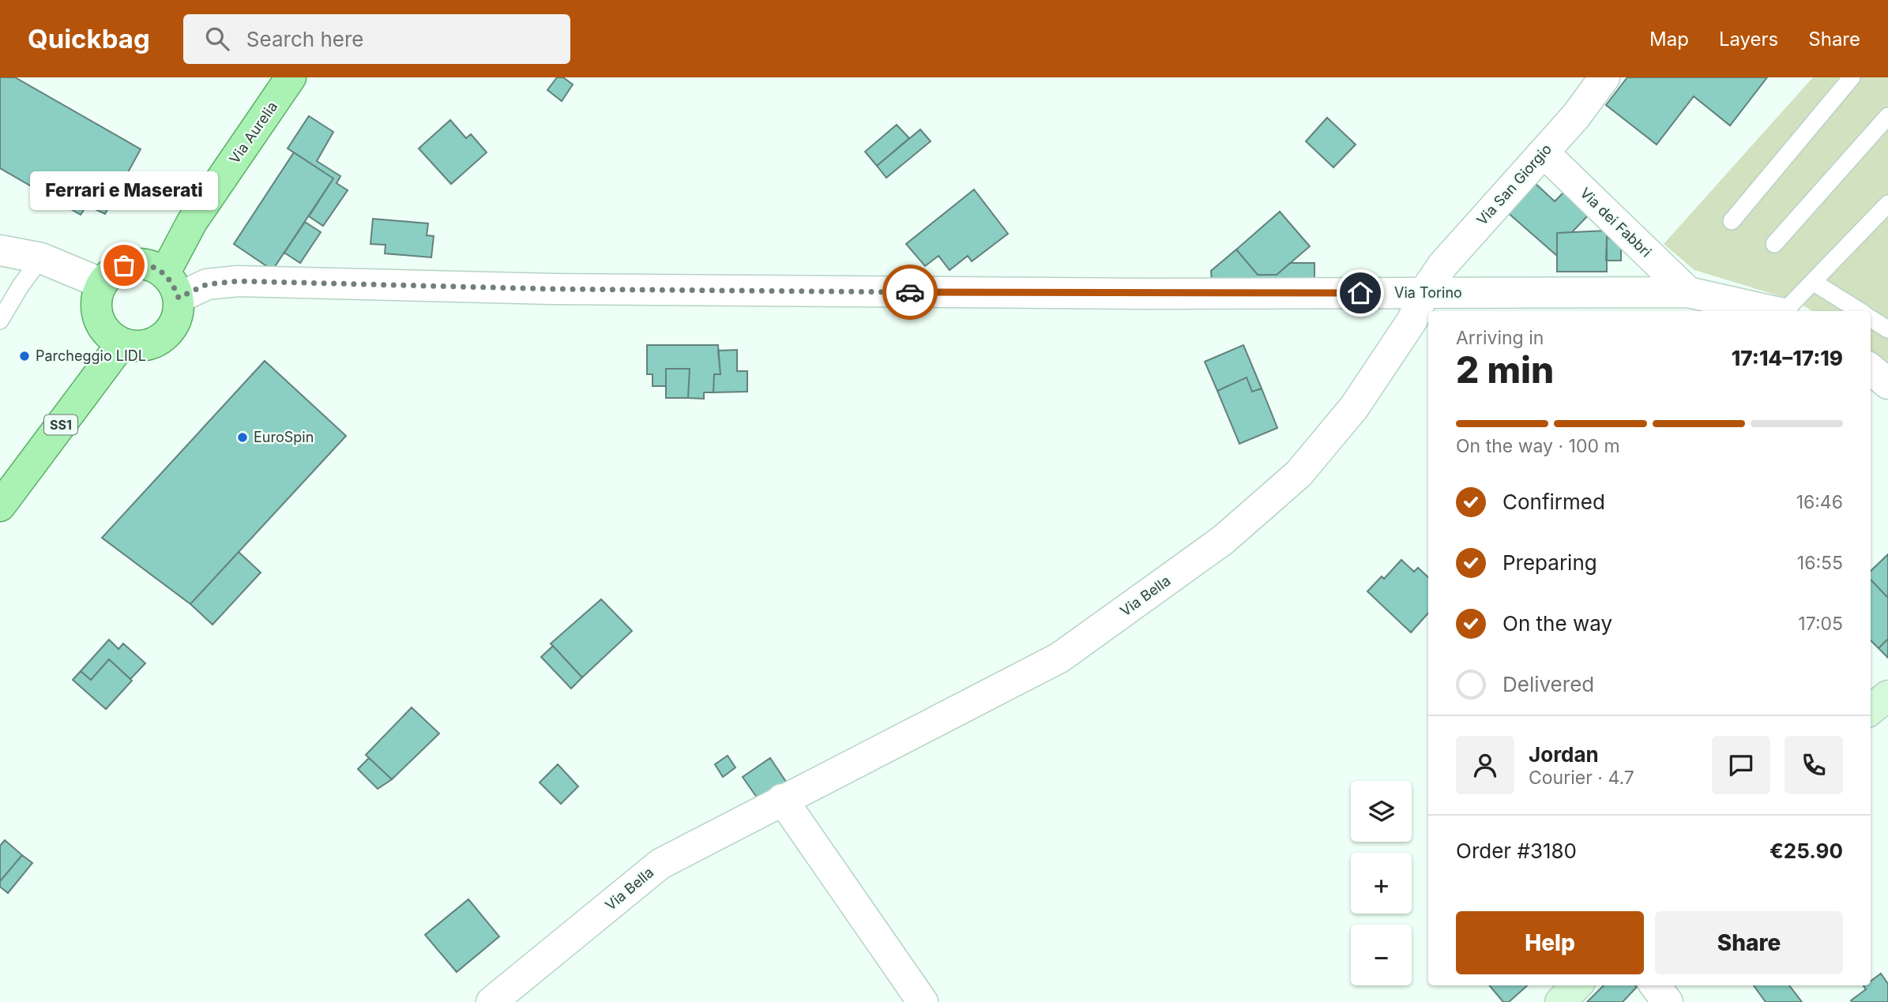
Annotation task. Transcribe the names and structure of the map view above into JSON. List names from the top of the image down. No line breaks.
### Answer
{"streets":{"main road":["Via Aurelia","SS1"],"street":["Via San Giorgio","Via dei Fabbri","Via Torino","Via Bella"]},"crossings":[["Via Aurelia","Via Torino"],["Via Aurelia","SS1"],["Via San Giorgio","Via dei Fabbri"],["Via San Giorgio","Via Torino"],["Via San Giorgio","Via Bella"],["Via dei Fabbri","Via Torino"],["Via Torino","SS1"],["Via Torino","Via Bella"]],"places":["Ferrari e Maserati","Parcheggio LIDL","EuroSpin"],"page":{"header":"Quickbag","search":"Search here","nav":["Map","Layers","Share"],"bubble":"Ferrari e Maserati","heading":["2 min","Arriving in","17:14–17:19"],"panel":["Jordan","Courier · 4.7","Order #3180","€25.90"],"bar":"On the way · 100 m","list":[["Confirmed","16:46"],["Preparing","16:55"],["On the way","17:05"],"Delivered"],"map_buttons":["+","−"],"buttons":["Help","Share"]}}
